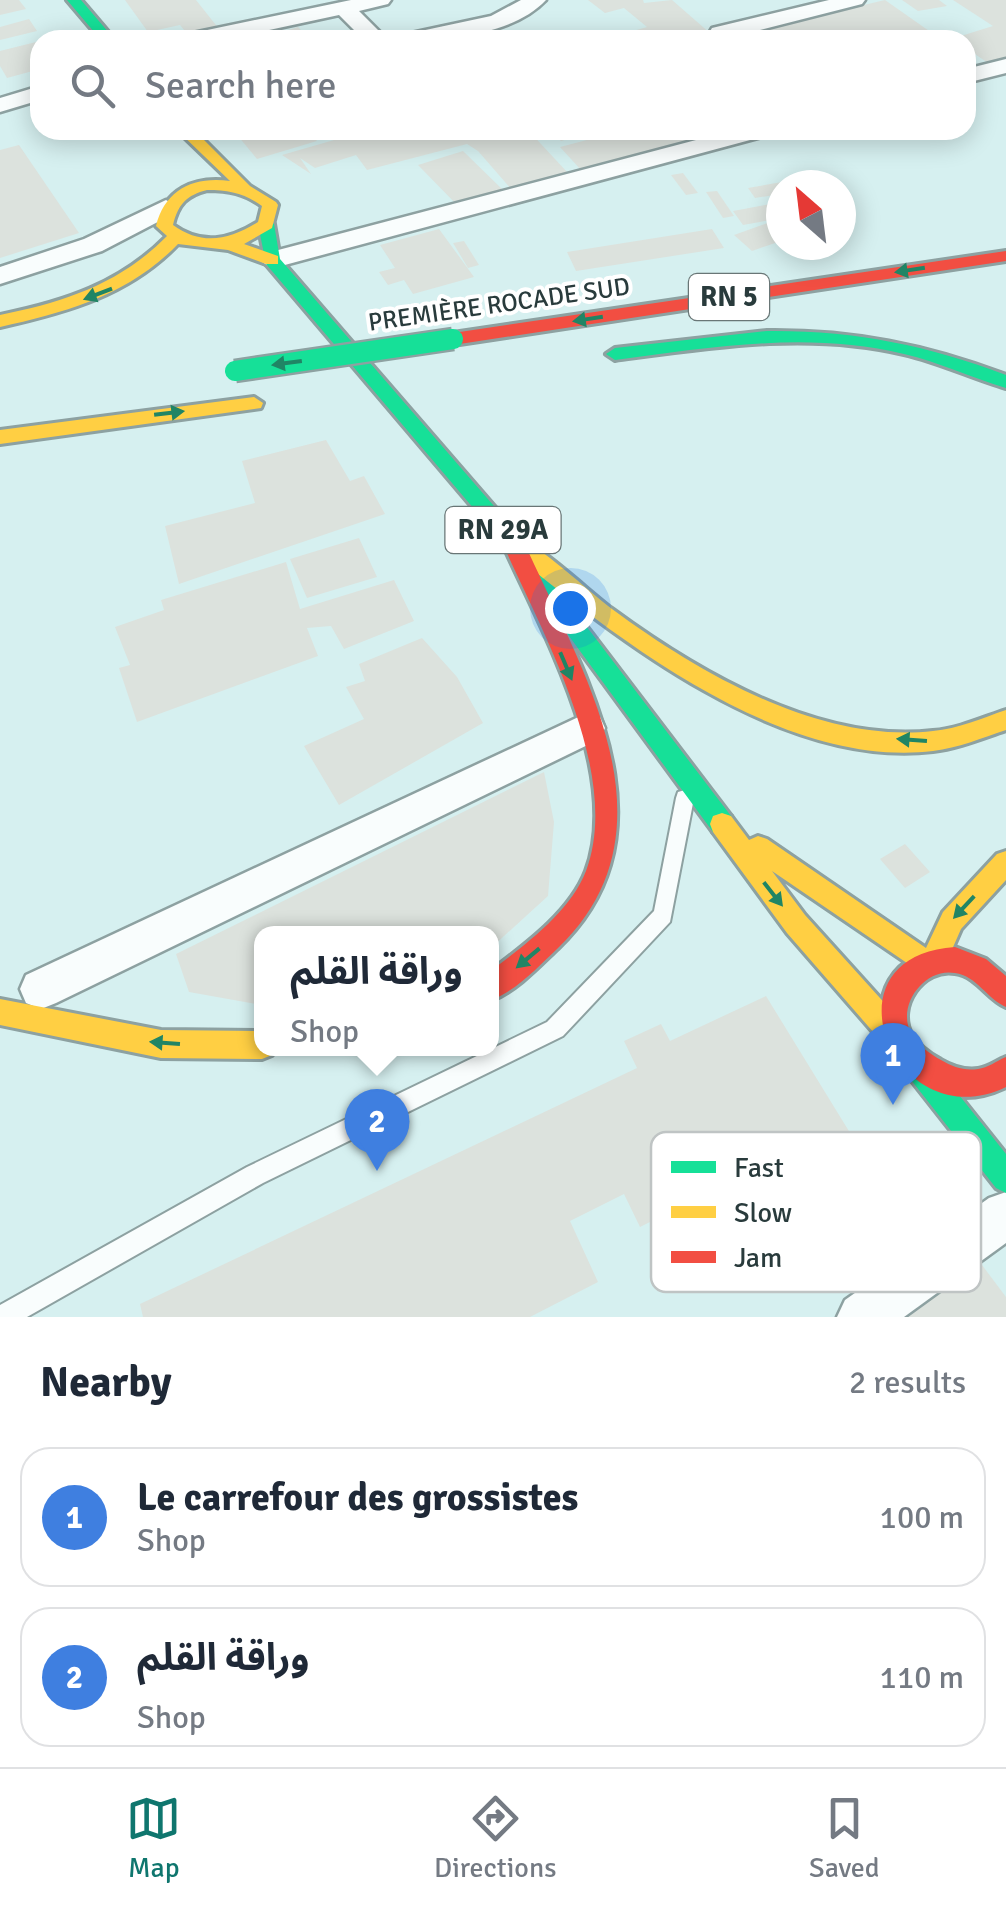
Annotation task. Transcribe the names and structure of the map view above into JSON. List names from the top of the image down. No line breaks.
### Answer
{"streets":{"main road":["RN 5","PREMIÈRE ROCADE SUD","RN 29A"]},"one_way":["PREMIÈRE ROCADE SUD"],"legend":["Fast","Slow","Jam"],"north":"top left","page":{"search":"Search here","popup":["وراقة القلم","Shop"],"pins":["1","2"],"heading":["Nearby","2 results"],"list":[{"mark":"1","name":"Le carrefour des grossistes","note":"Shop","value":"100 m"},{"mark":"2","name":"وراقة القلم","note":"Shop","value":"110 m"}],"nav":["Map","Directions","Saved"]}}
